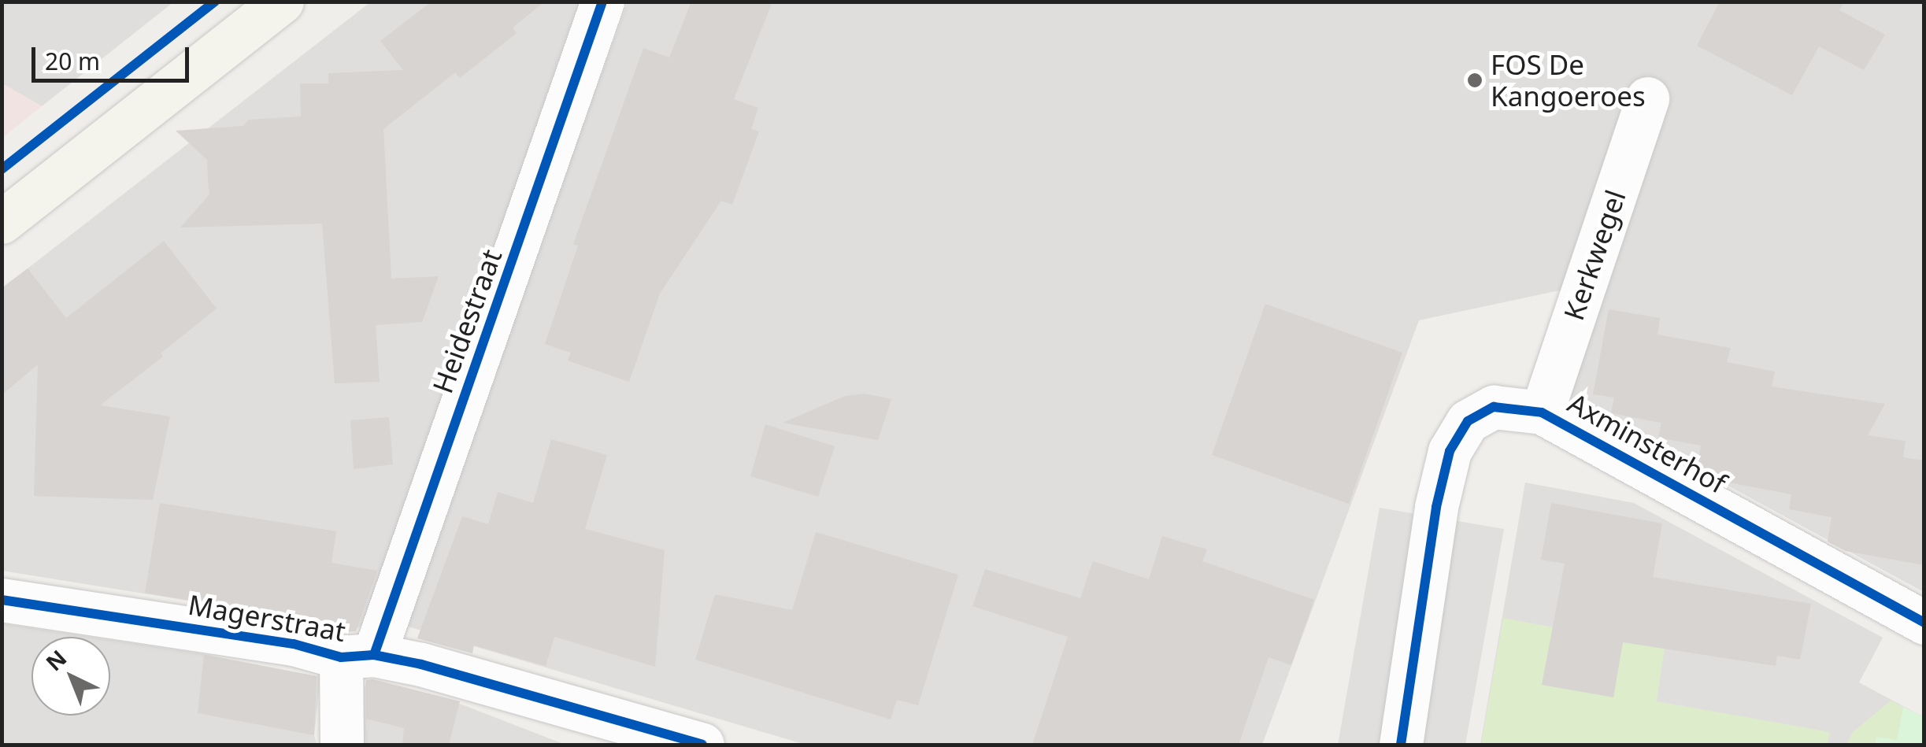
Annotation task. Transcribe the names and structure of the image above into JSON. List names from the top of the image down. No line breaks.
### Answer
{"streets":{"street":["Kerkwegel","Heidestraat","Axminsterhof","Magerstraat"]},"crossings":[["Kerkwegel","Axminsterhof"],["Heidestraat","Magerstraat"]],"places":["FOS De Kangoeroes"],"scale_bar":"20 m","north":"top left"}
